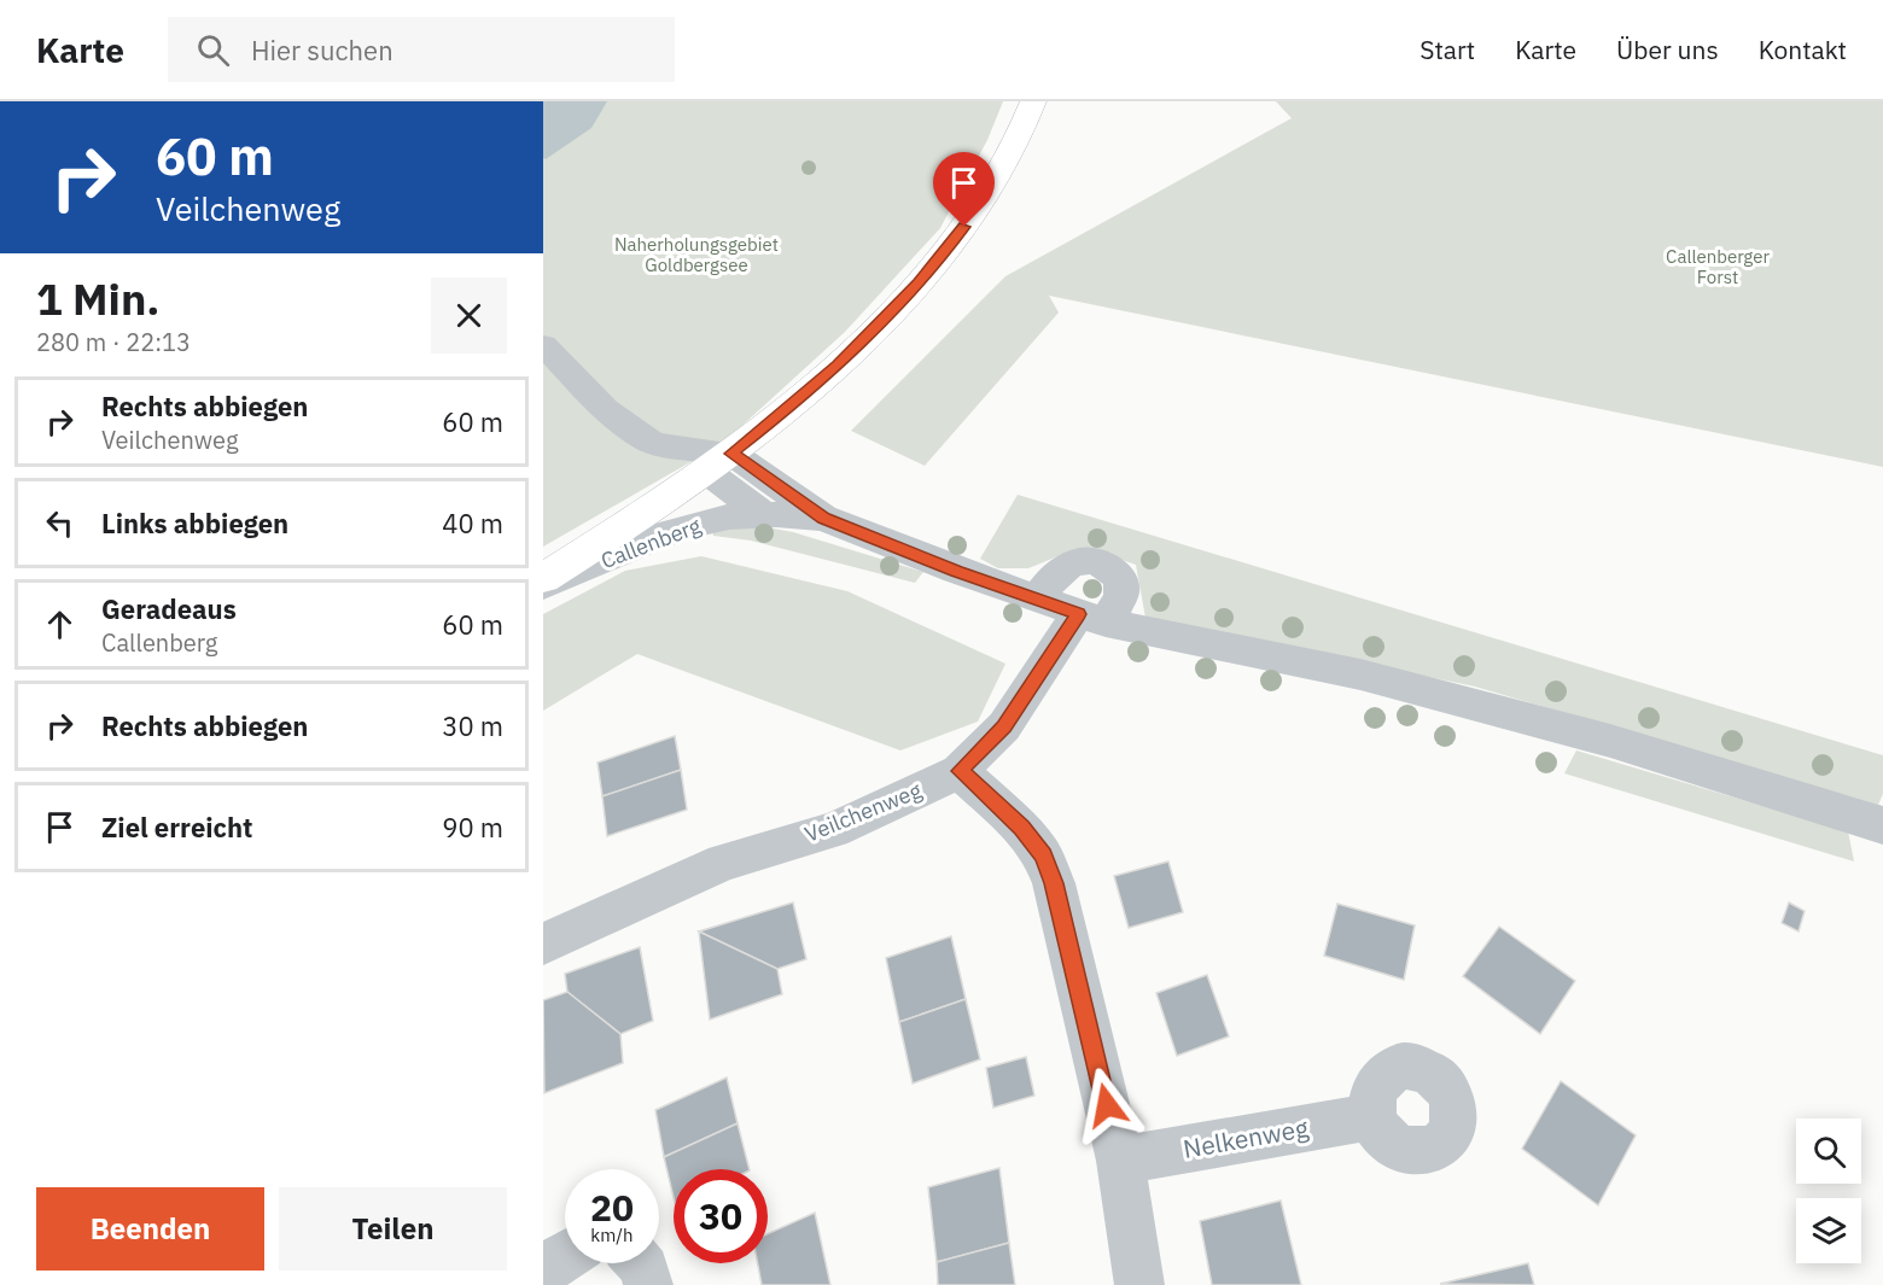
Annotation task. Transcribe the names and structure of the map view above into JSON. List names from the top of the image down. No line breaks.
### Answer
{"streets":{"street":["Callenberg","Veilchenweg","Nelkenweg"]},"parks":["Naherholungsgebiet Goldbergsee","Callenberger Forst"],"page":{"header":"Karte","search":"Hier suchen","nav":["Start","Karte","Über uns","Kontakt"],"turn":["60 m","Veilchenweg"],"heading":["1 Min.","280 m · 22:13"],"list":[{"name":"Rechts abbiegen","note":"Veilchenweg","value":"60 m"},{"name":"Links abbiegen","value":"40 m"},{"name":"Geradeaus","note":"Callenberg","value":"60 m"},{"name":"Rechts abbiegen","value":"30 m"},{"name":"Ziel erreicht","value":"90 m"}],"speed":"20 km/h","limit":"30","buttons":["Beenden","Teilen"]}}
